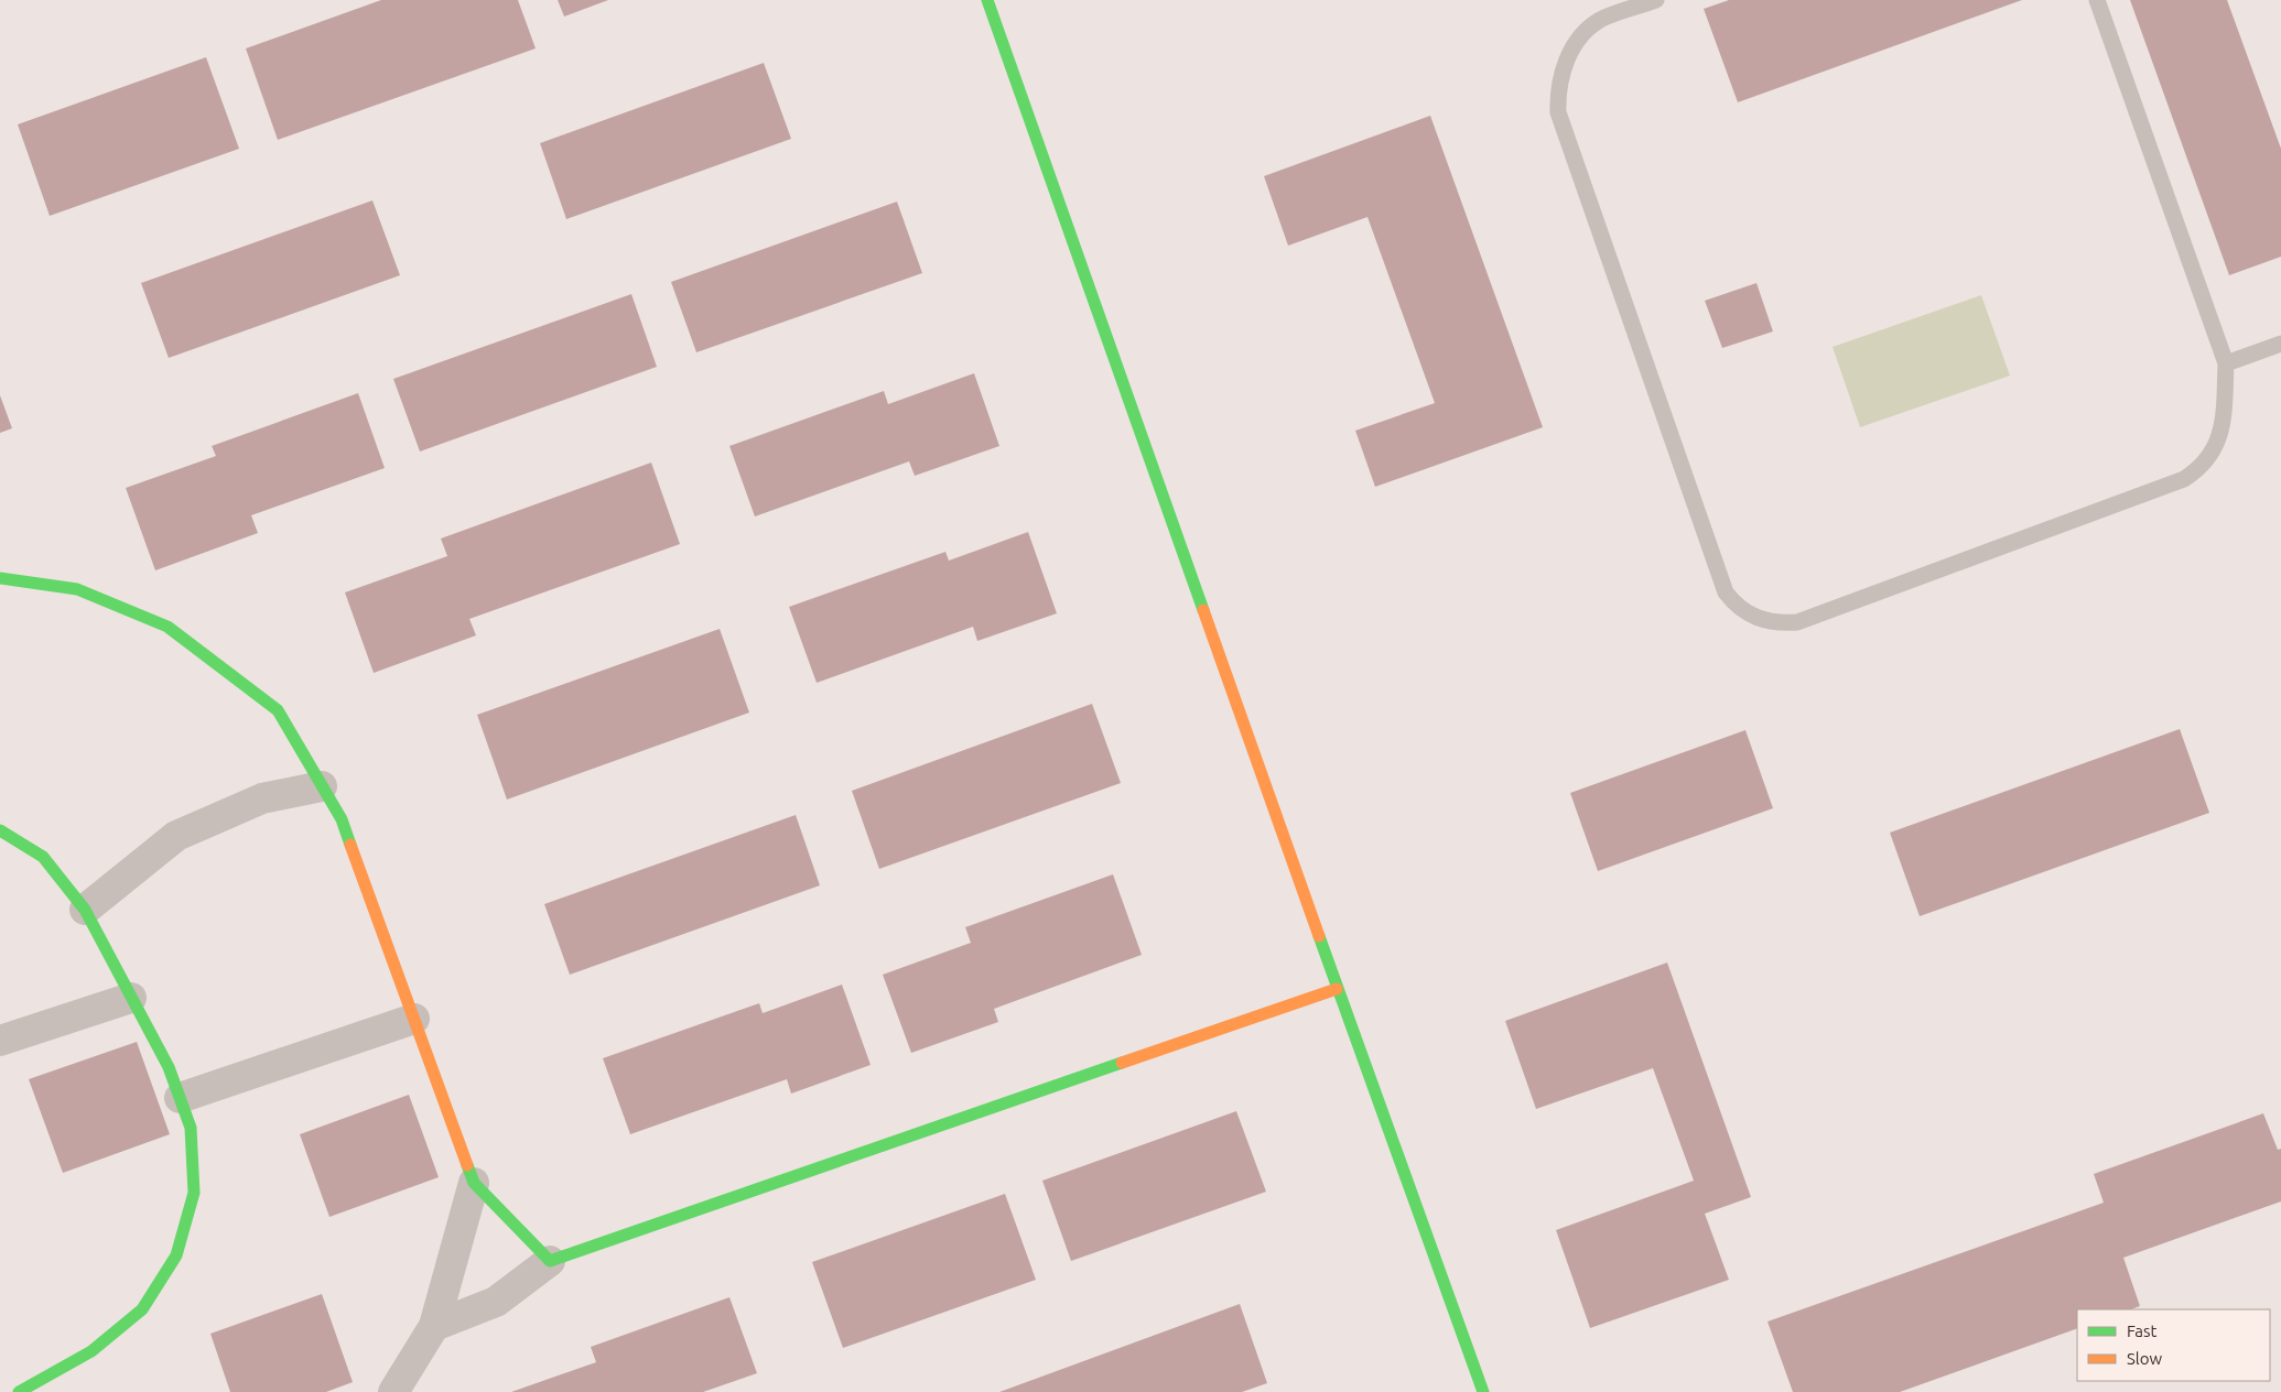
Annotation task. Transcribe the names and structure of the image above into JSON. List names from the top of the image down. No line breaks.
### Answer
{"legend":["Fast","Slow"]}
